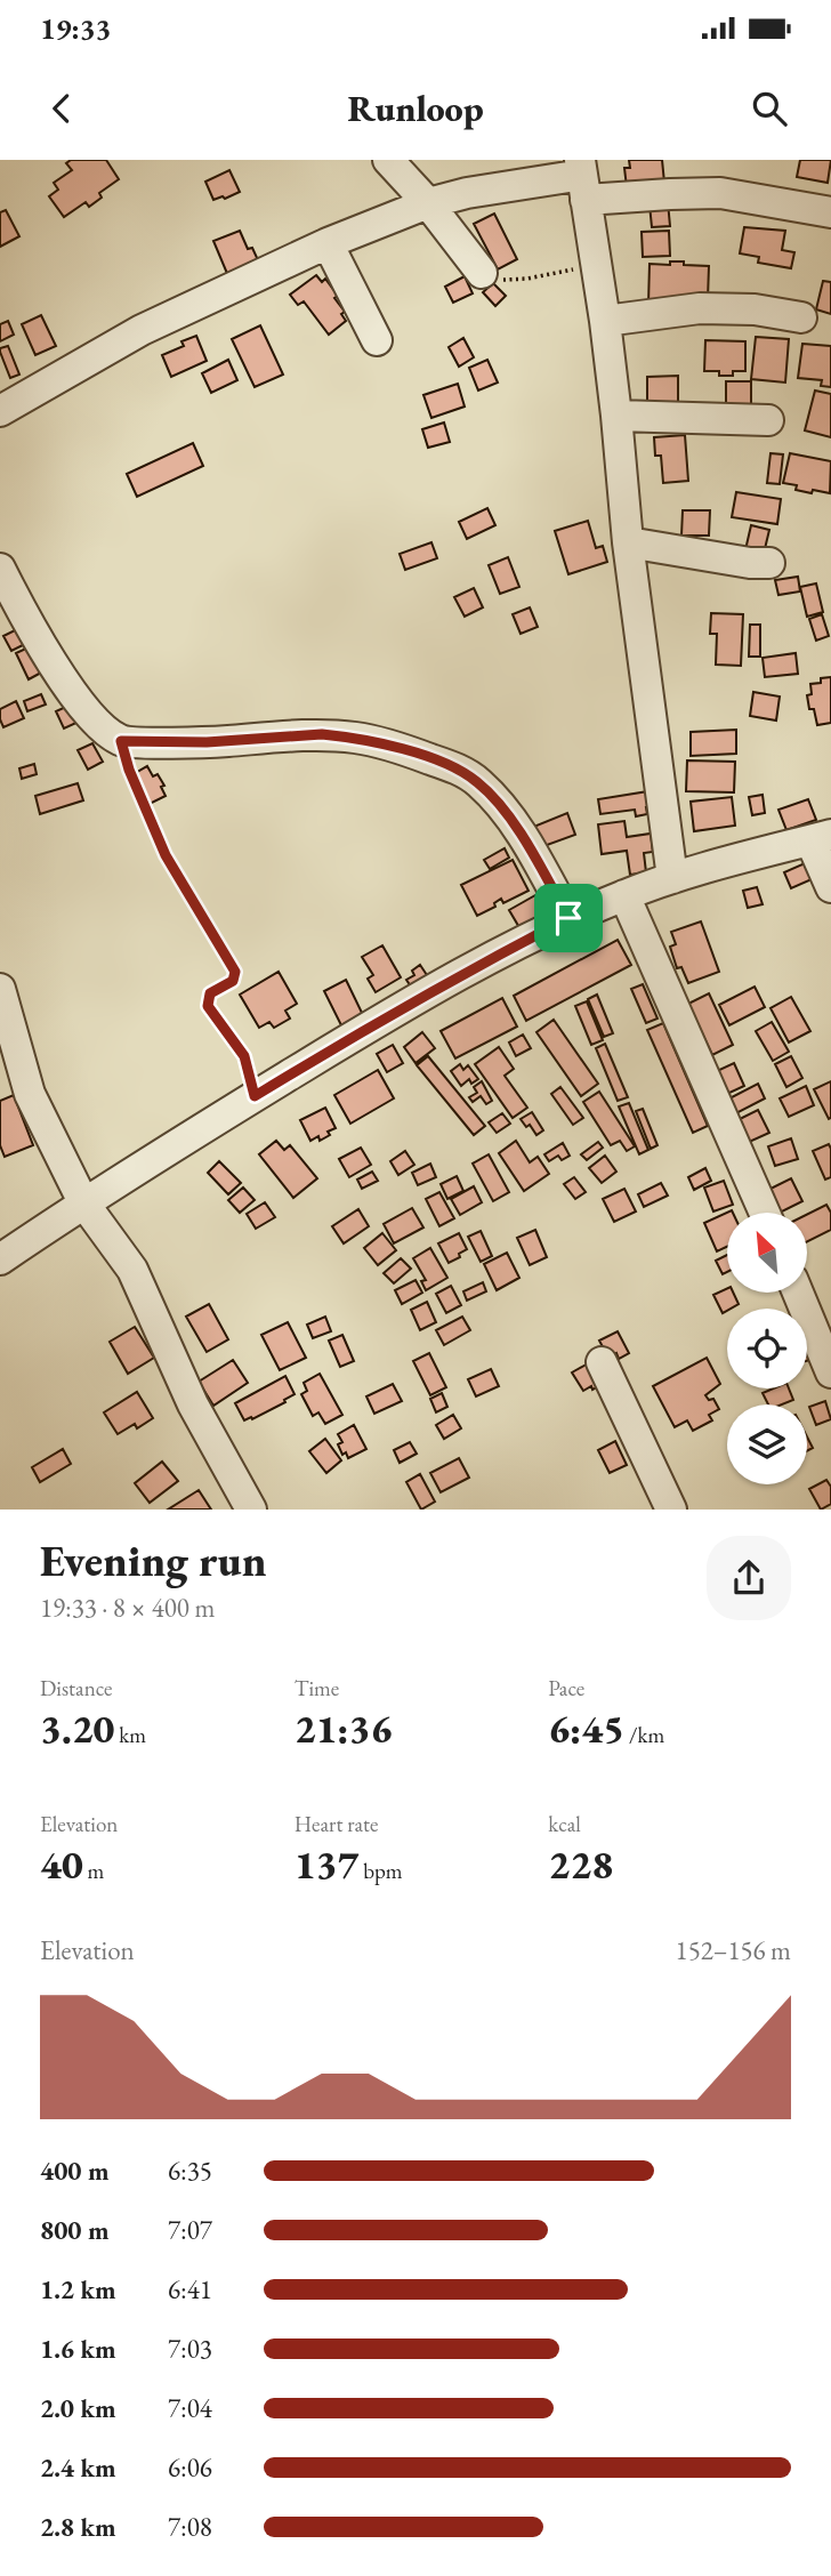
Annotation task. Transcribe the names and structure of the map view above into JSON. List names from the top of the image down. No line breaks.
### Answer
{"north":"top left","page":{"status":"19:33","header":"Runloop","heading":["Evening run","19:33 · 8 × 400 m"],"stats":[["Distance","3.20 km"],["Time","21:36"],["Pace","6:45 /km"],["Elevation","40 m"],["Heart rate","137 bpm"],["kcal","228"]],"chart":["Elevation","152–156 m"],"list":[{"name":"400 m","note":"6:35"},{"name":"800 m","note":"7:07"},{"name":"1.2 km","note":"6:41"},{"name":"1.6 km","note":"7:03"},{"name":"2.0 km","note":"7:04"},{"name":"2.4 km","note":"6:06"},{"name":"2.8 km","note":"7:08"}]}}
